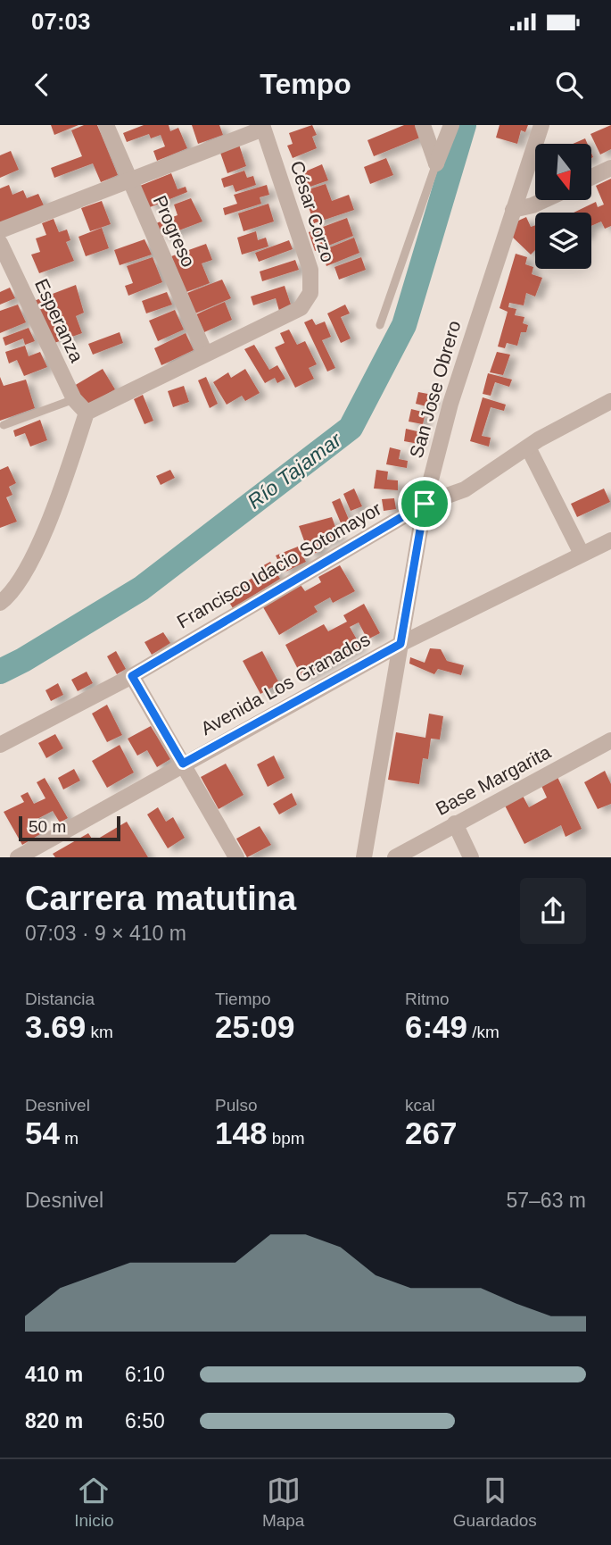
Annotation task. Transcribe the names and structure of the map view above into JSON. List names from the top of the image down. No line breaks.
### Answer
{"streets":{"street":["César Corzo","Progreso","Esperanza","San Jose Obrero","Francisco Idacio Sotomayor","Avenida Los Granados","Base Margarita"]},"crossings":[["César Corzo","Progreso"],["San Jose Obrero","Francisco Idacio Sotomayor"],["San Jose Obrero","Avenida Los Granados"]],"water":["Río Tajamar"],"scale_bar":"50 m","north":"bottom","page":{"status":"07:03","header":"Tempo","scale":"50 m","heading":["Carrera matutina","07:03 · 9 × 410 m"],"stats":[["Distancia","3.69 km"],["Tiempo","25:09"],["Ritmo","6:49 /km"],["Desnivel","54 m"],["Pulso","148 bpm"],["kcal","267"]],"chart":["Desnivel","57–63 m"],"list":[{"name":"410 m","note":"6:10"},{"name":"820 m","note":"6:50"}],"tabs":["Inicio","Mapa","Guardados"]}}
